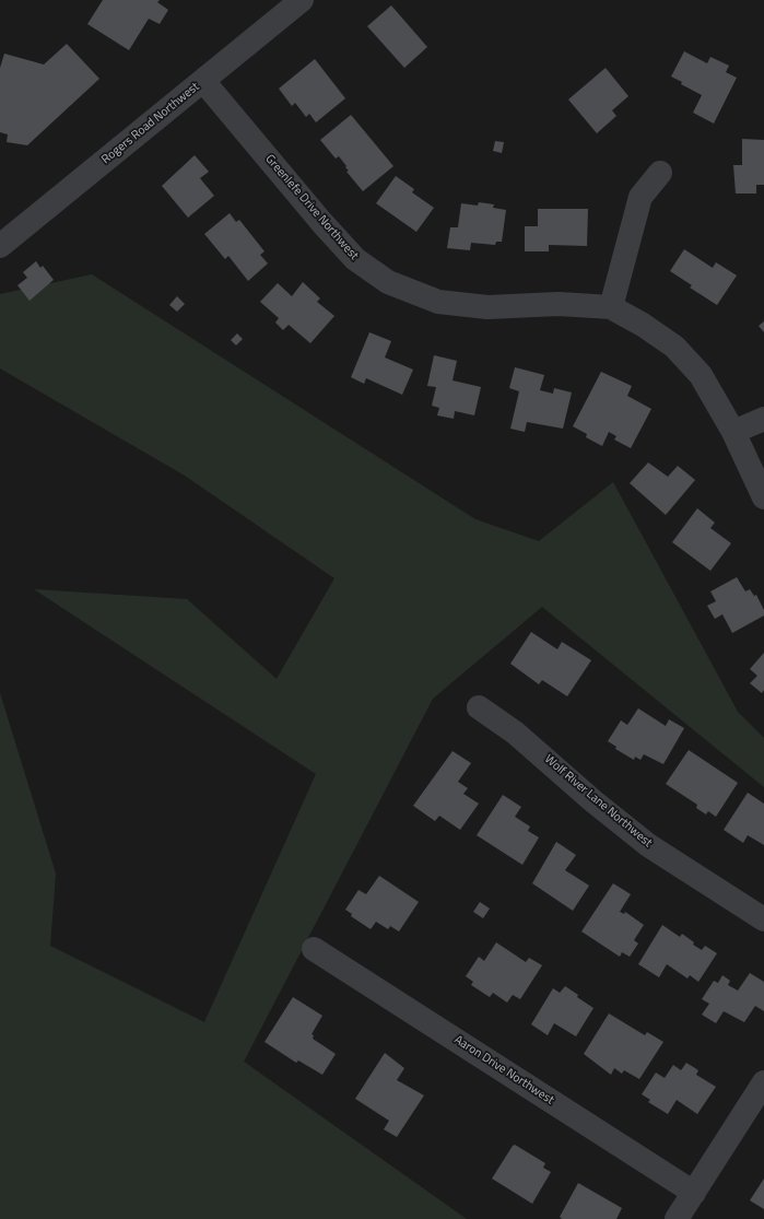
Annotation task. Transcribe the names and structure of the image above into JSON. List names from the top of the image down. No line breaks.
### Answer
{"streets":{"street":["Rogers Road Northwest","Greenlefe Drive Northwest","Wolf River Lane Northwest","Aaron Drive Northwest"]},"crossings":[["Rogers Road Northwest","Greenlefe Drive Northwest"]]}
